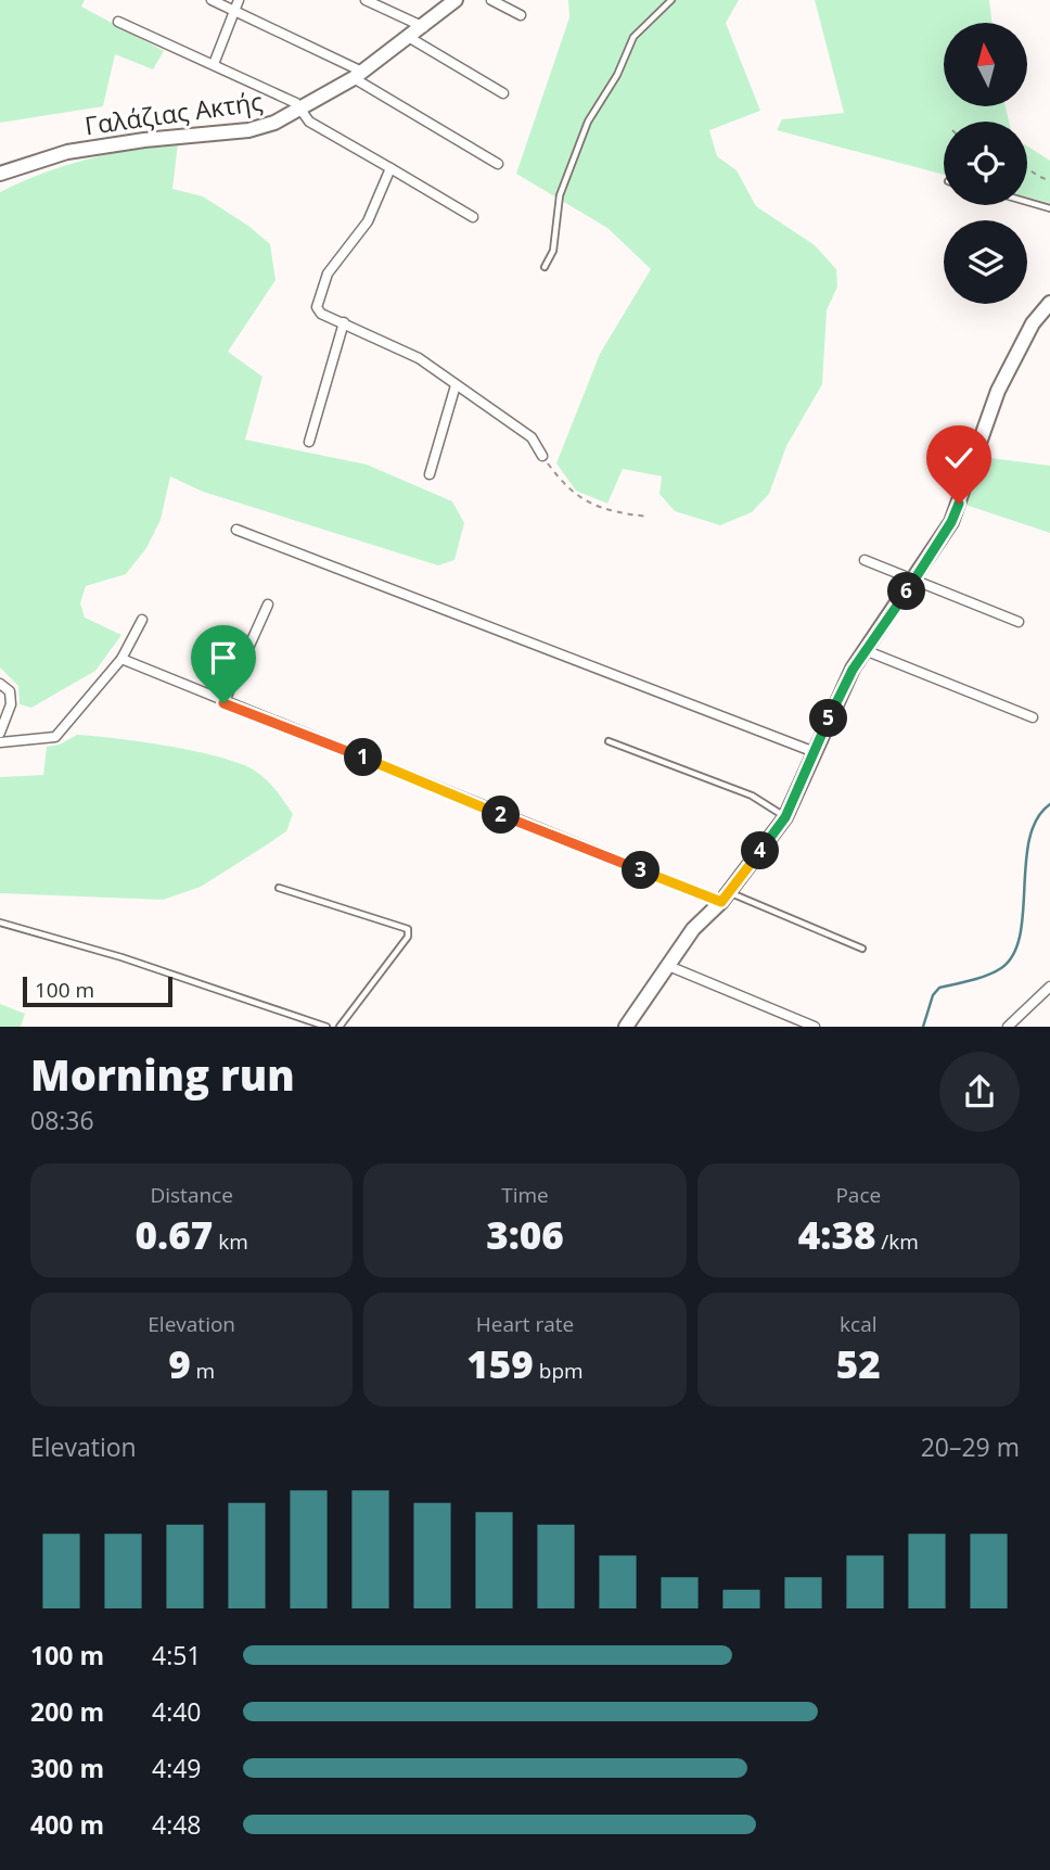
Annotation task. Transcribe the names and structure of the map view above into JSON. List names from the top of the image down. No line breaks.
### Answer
{"streets":{"street":["Γαλάζιας Ακτής"]},"scale_bar":"100 m","north":"top","page":{"pins":["6","5","1","2","4","3"],"scale":"100 m","heading":["Morning run","08:36"],"stats":[["Distance","0.67 km"],["Time","3:06"],["Pace","4:38 /km"],["Elevation","9 m"],["Heart rate","159 bpm"],["kcal","52"]],"chart":["Elevation","20–29 m"],"list":[{"name":"100 m","note":"4:51"},{"name":"200 m","note":"4:40"},{"name":"300 m","note":"4:49"},{"name":"400 m","note":"4:48"}]}}
